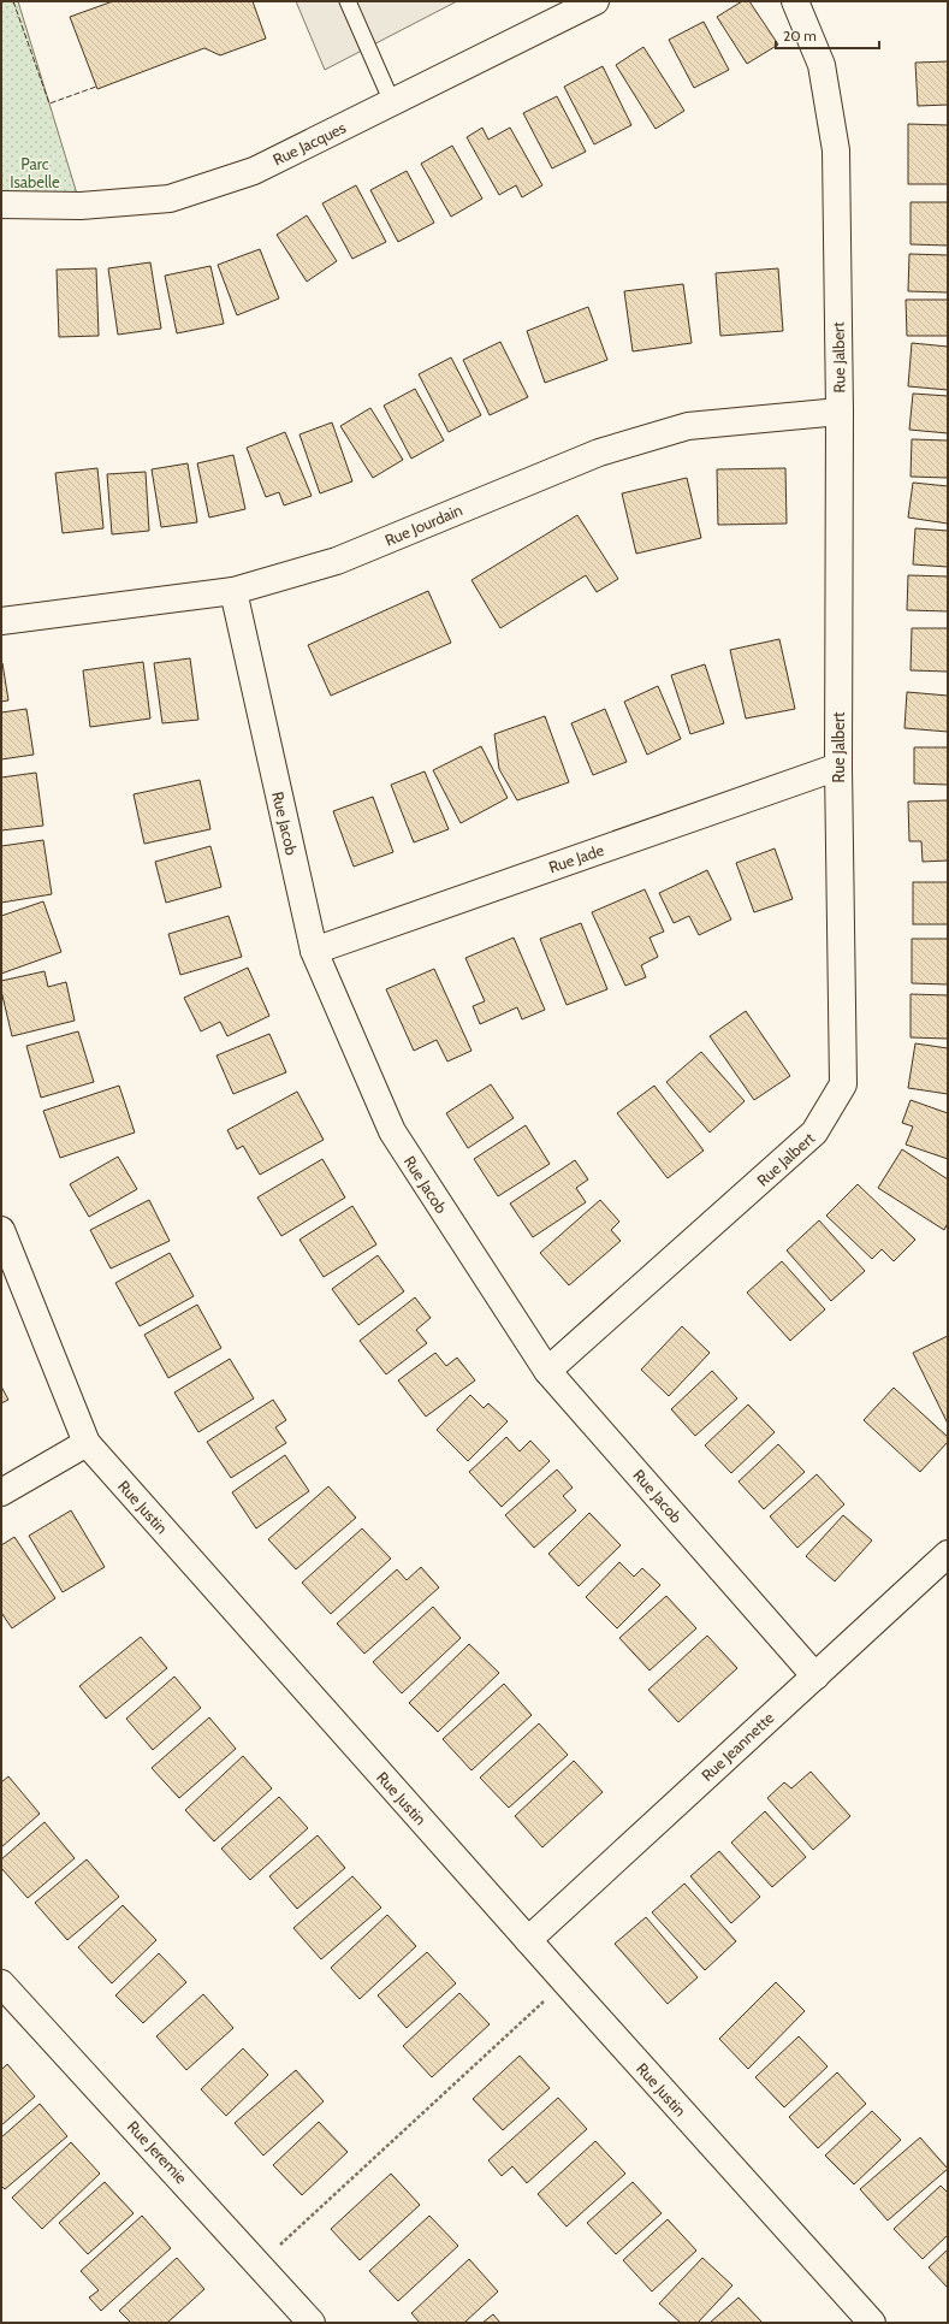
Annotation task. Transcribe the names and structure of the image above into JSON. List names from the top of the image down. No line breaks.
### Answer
{"streets":{"street":["Rue Jacques","Rue Jalbert","Rue Jourdain","Rue Jacob","Rue Jade","Rue Justin","Rue Jeannette","Rue Jeremie"]},"crossings":[["Rue Jalbert","Rue Jourdain"],["Rue Jalbert","Rue Jacob"],["Rue Jalbert","Rue Jade"],["Rue Jourdain","Rue Jacob"],["Rue Jacob","Rue Jade"],["Rue Jacob","Rue Jeannette"],["Rue Justin","Rue Jeannette"]],"parks":["Parc Isabelle"],"scale_bar":"20 m"}
